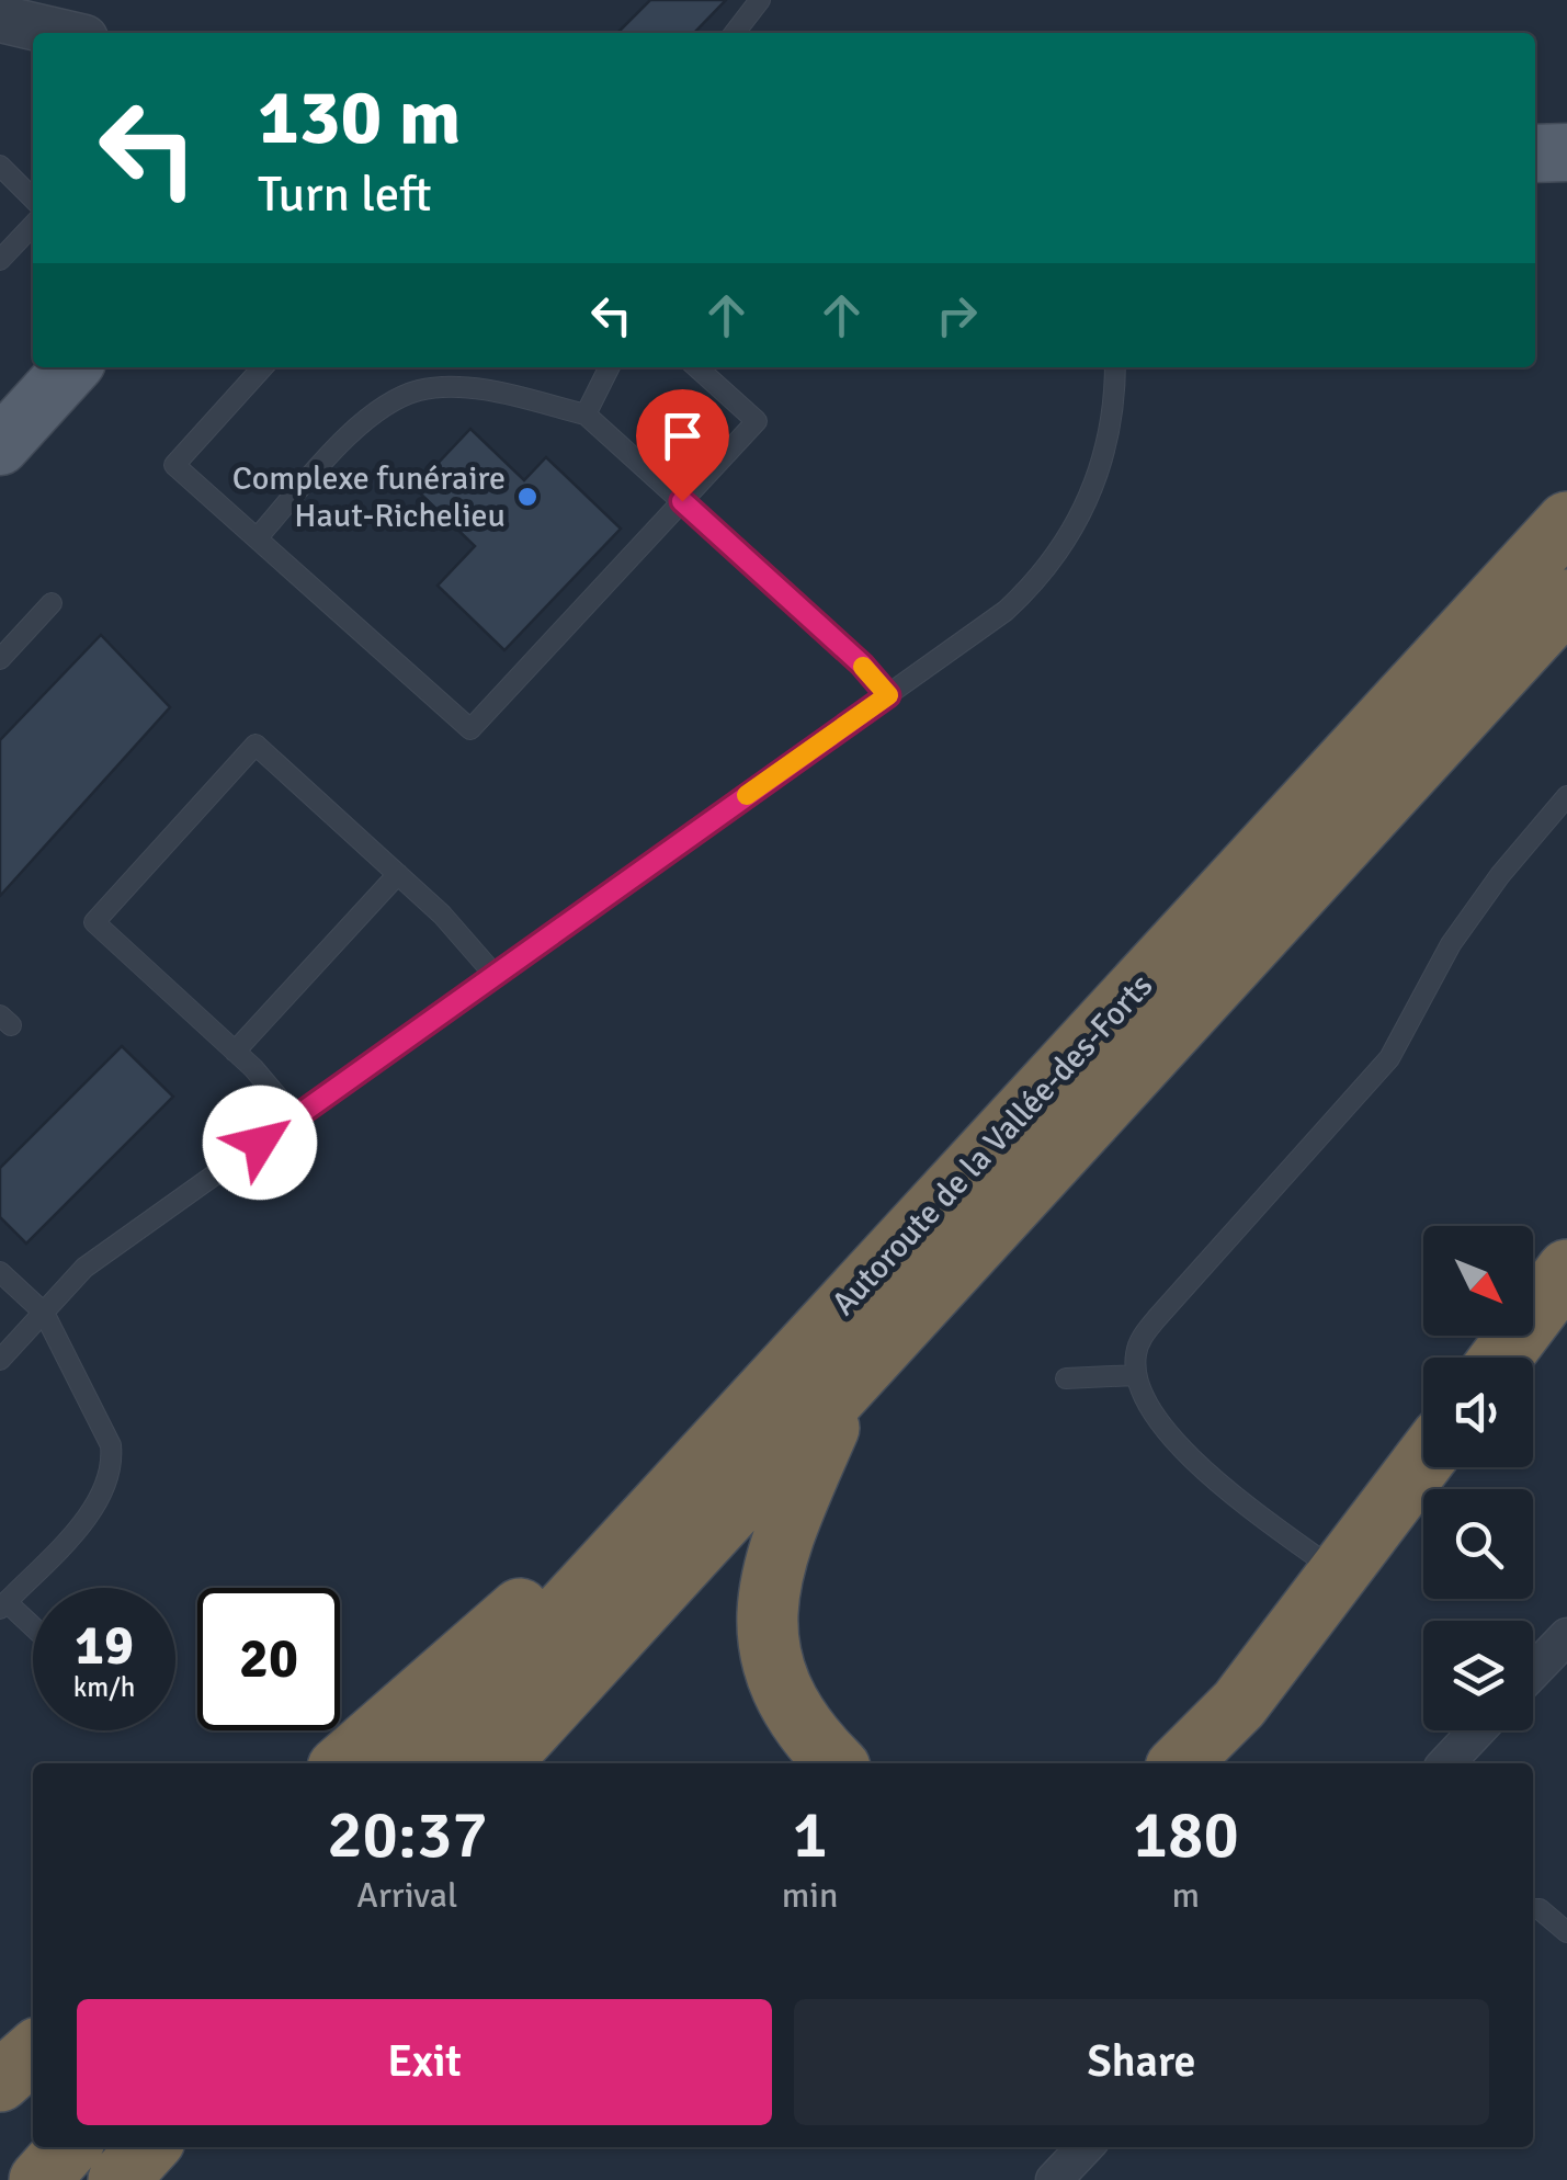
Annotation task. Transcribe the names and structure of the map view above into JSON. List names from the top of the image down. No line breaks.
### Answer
{"streets":{"highway":["Autoroute de la Vallée-des-Forts"]},"places":["Complexe funéraire Haut-Richelieu"],"north":"bottom right","page":{"turn":["130 m","Turn left"],"speed":"19 km/h","limit":"20","eta":["20:37","Arrival","1","min","180","m"],"buttons":["Exit","Share"]}}
